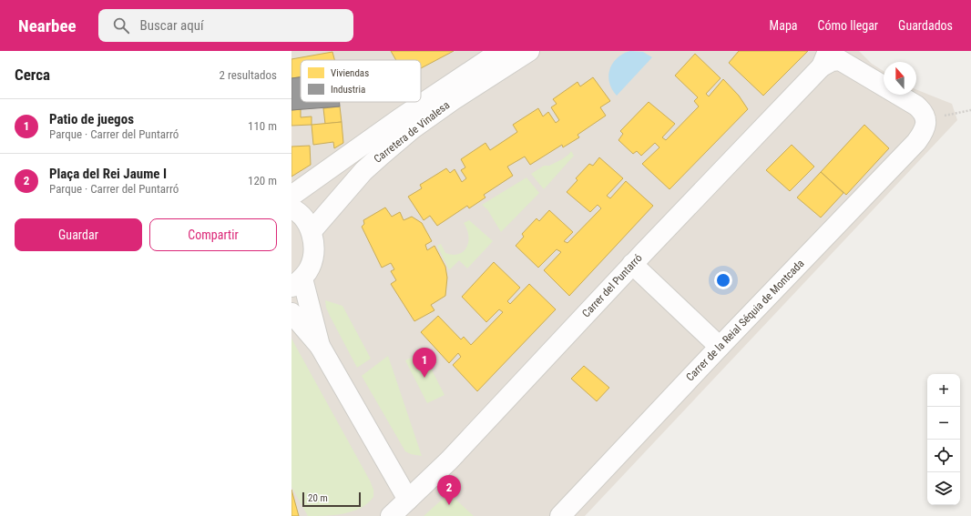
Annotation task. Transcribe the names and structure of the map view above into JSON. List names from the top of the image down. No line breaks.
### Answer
{"streets":{"street":["Carretera de Vinalesa","Carrer del Puntarró","Carrer de la Reial Séquia de Montcada"]},"legend":["Viviendas","Industria"],"scale_bar":"20 m","north":"top","page":{"header":"Nearbee","search":"Buscar aquí","nav":["Mapa","Cómo llegar","Guardados"],"heading":["Cerca","2 resultados"],"list":[{"mark":"1","name":"Patio de juegos","note":"Parque · Carrer del Puntarró","value":"110 m"},{"mark":"2","name":"Plaça del Rei Jaume I","note":"Parque · Carrer del Puntarró","value":"120 m"}],"buttons":["Guardar","Compartir"],"pins":["1","2"],"map_buttons":["+","−"],"scale":"20 m"}}
